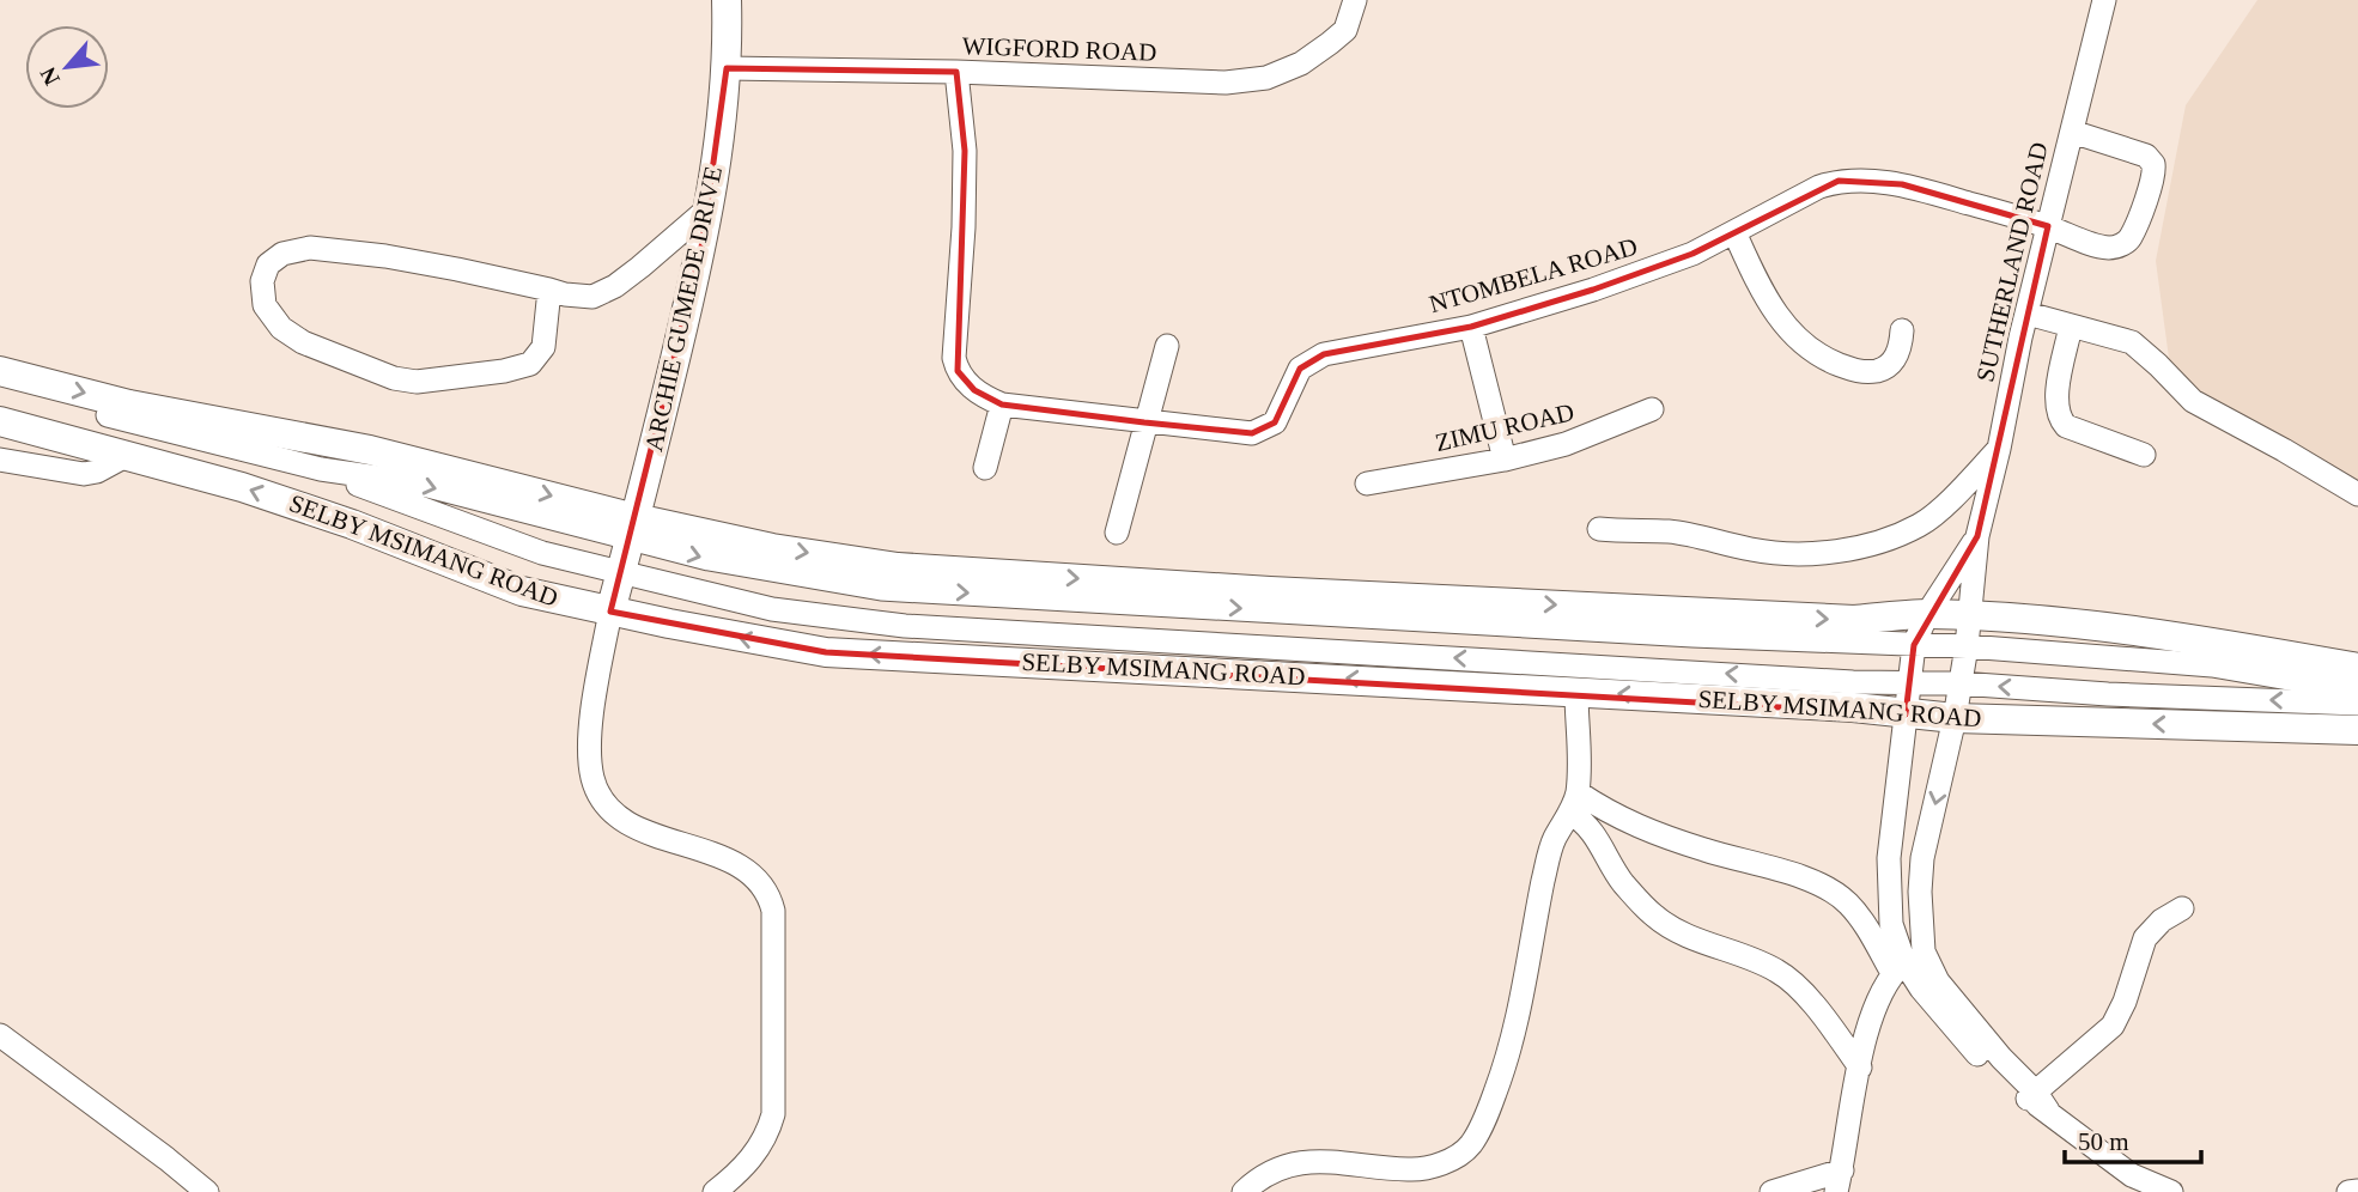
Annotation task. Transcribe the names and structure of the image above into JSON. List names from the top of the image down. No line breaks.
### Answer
{"streets":{"main road":["ARCHIE GUMEDE DRIVE","SELBY MSIMANG ROAD"],"street":["WIGFORD ROAD","SUTHERLAND ROAD","NTOMBELA ROAD","ZIMU ROAD"]},"crossings":[["WIGFORD ROAD","NTOMBELA ROAD"],["WIGFORD ROAD","ARCHIE GUMEDE DRIVE"],["SUTHERLAND ROAD","NTOMBELA ROAD"],["ARCHIE GUMEDE DRIVE","SELBY MSIMANG ROAD"]],"scale_bar":"50 m","north":"bottom left"}
